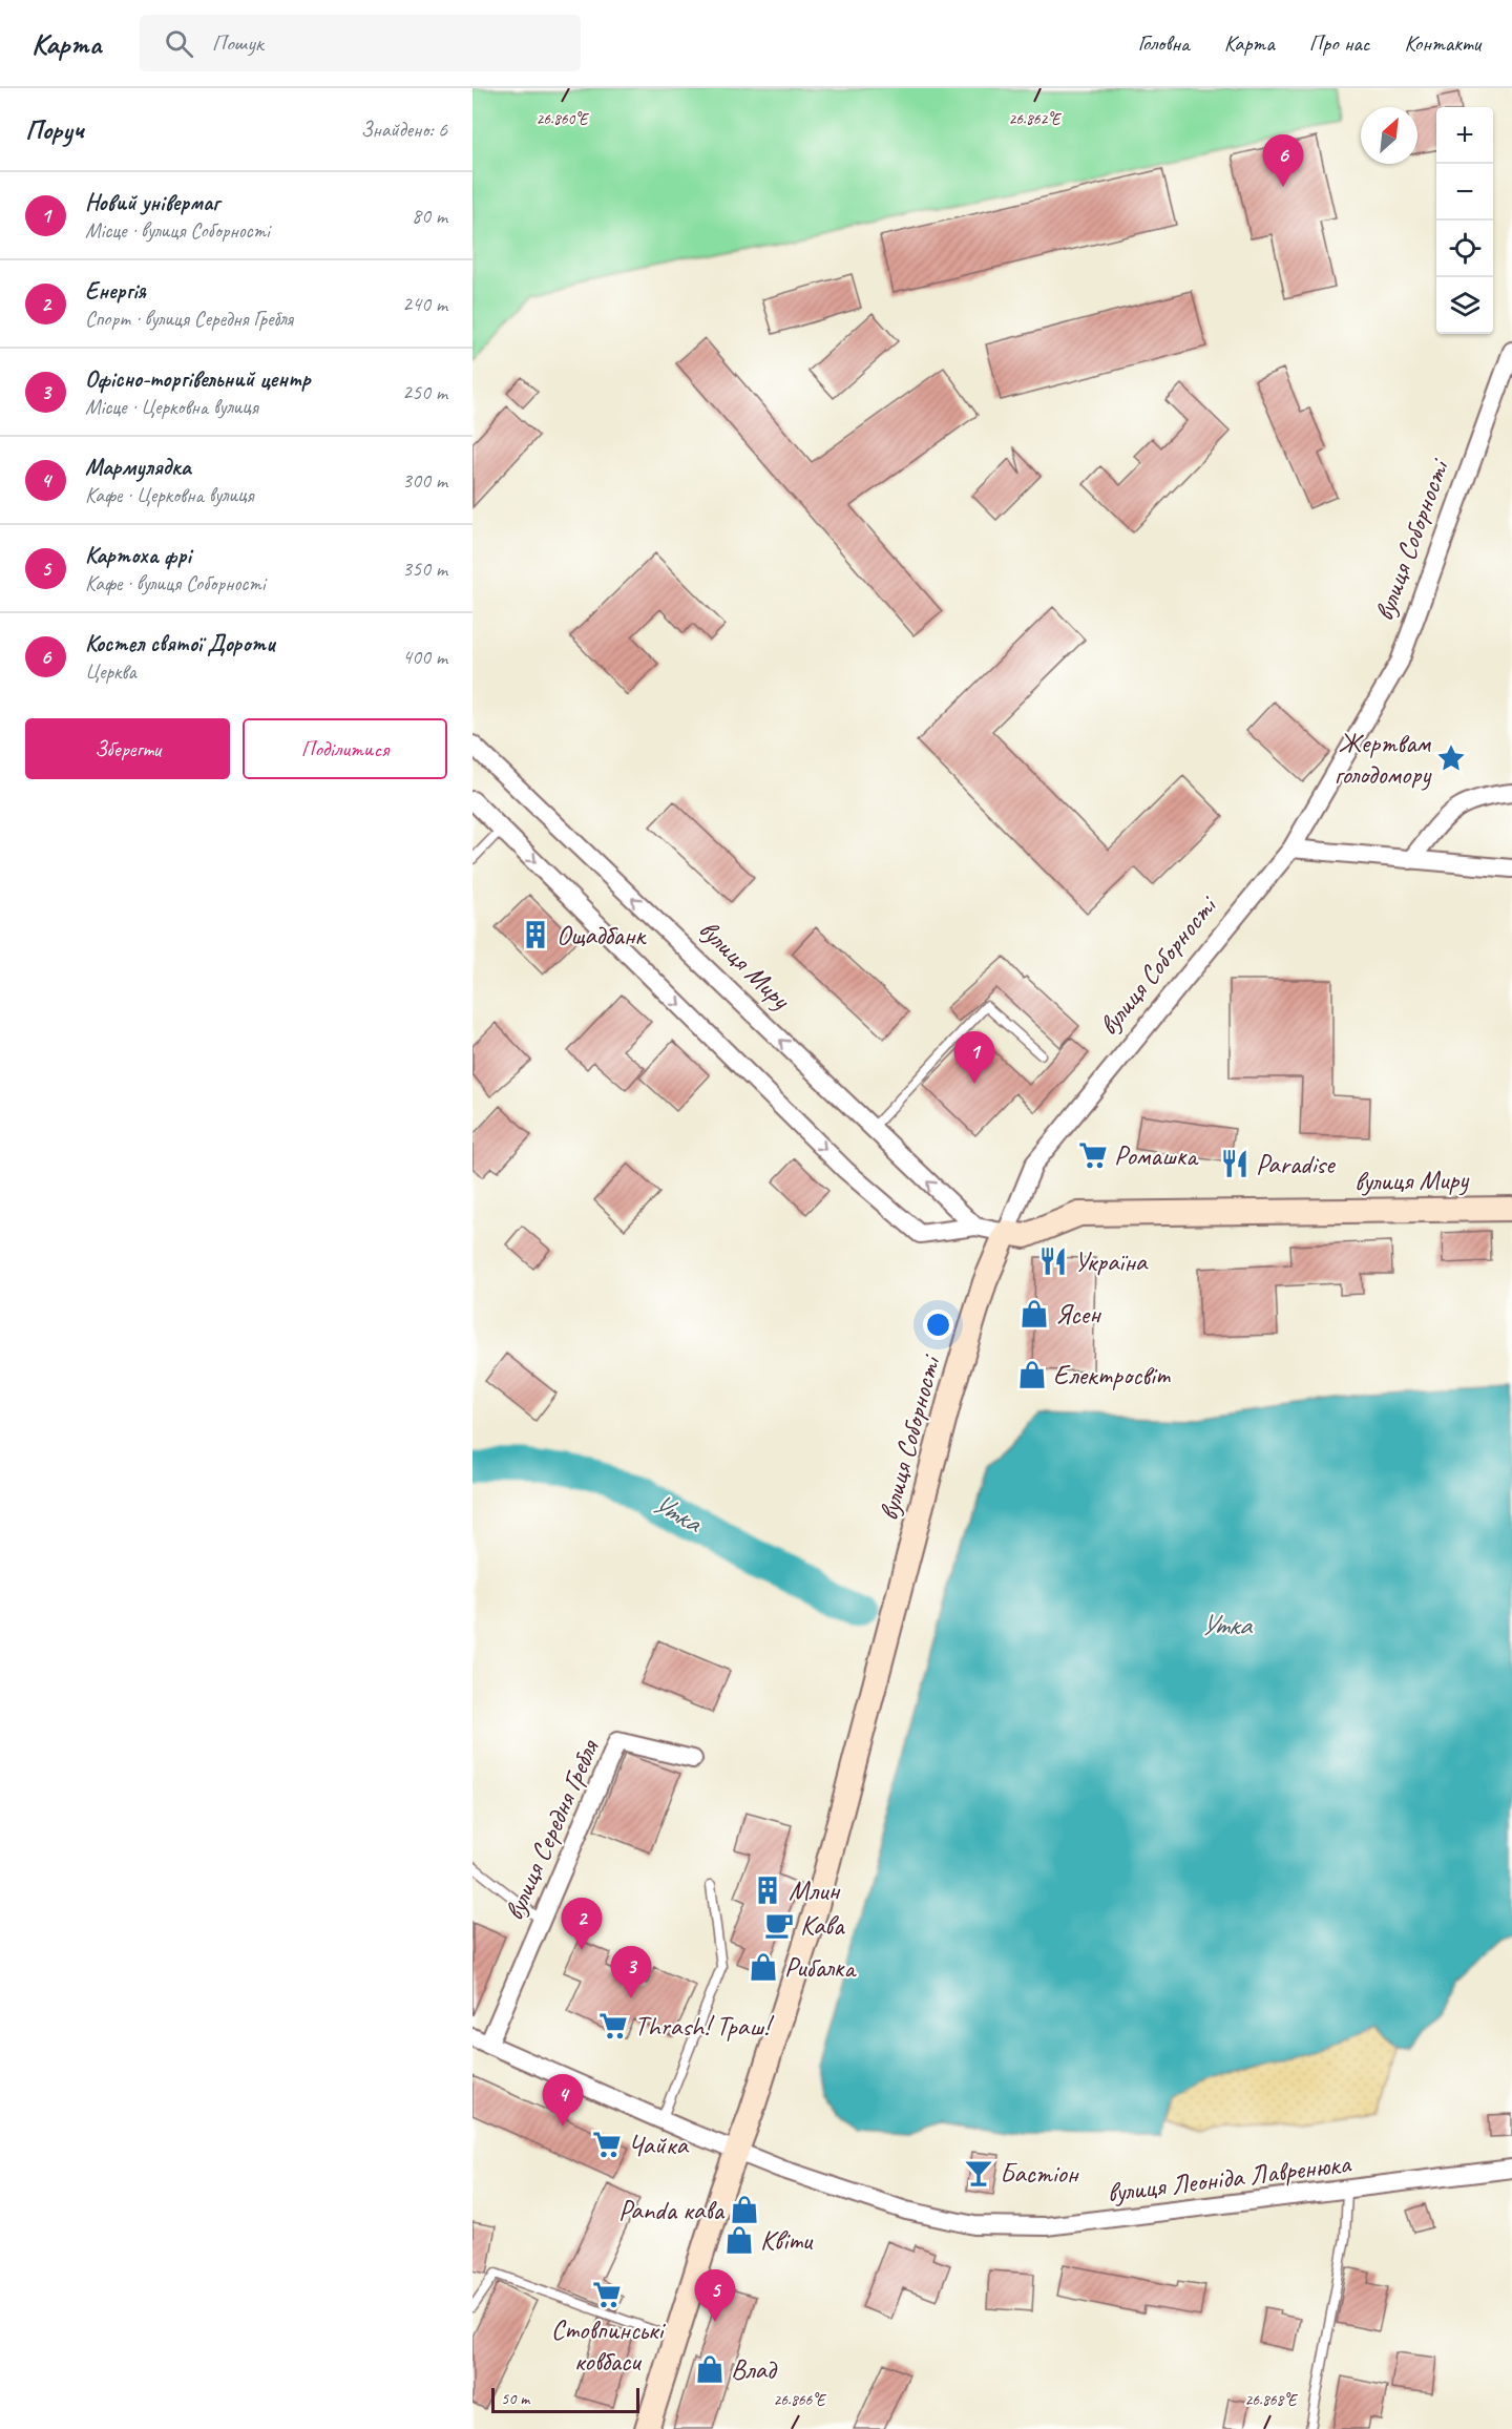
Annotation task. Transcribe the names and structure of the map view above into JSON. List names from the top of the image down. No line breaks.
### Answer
{"streets":{"main road":["вулиця Соборності","вулиця Миру"],"street":["вулиця Середня Гребля","вулиця Леоніда Лавренюка"]},"crossings":[["вулиця Соборності","вулиця Миру"],["вулиця Соборності","вулиця Леоніда Лавренюка"],["вулиця Середня Гребля","вулиця Леоніда Лавренюка"]],"water":["Утка"],"places":{"place":["Жертвам голодомору"],"building":["Ощадбанк","Млин"],"supermarket":["Ромашка","Thrash! Траш!","Чайка","Стовпинські ковбаси"],"restaurant":["Paradise","Україна"],"shop":["Ясен","Електросвіт","Рибалка","Panda кава","Квіти","Влад"],"cafe":["Кава"],"bar":["Бастіон"]},"scale_bar":"50 m","north":"top right","page":{"header":"Карта","search":"Пошук","nav":["Головна","Карта","Про нас","Контакти"],"heading":["Поруч","Знайдено: 6"],"map_buttons":["+","−"],"pins":["6","1","2","3","4","5"],"list":[{"mark":"1","name":"Новий універмаг","note":"Місце · вулиця Соборності","value":"80 m"},{"mark":"2","name":"Енергія","note":"Спорт · вулиця Середня Гребля","value":"240 m"},{"mark":"3","name":"Офісно-торгівельний центр","note":"Місце · Церковна вулиця","value":"250 m"},{"mark":"4","name":"Мармулядка","note":"Кафе · Церковна вулиця","value":"300 m"},{"mark":"5","name":"Картоха фрі","note":"Кафе · вулиця Соборності","value":"350 m"},{"mark":"6","name":"Костел святої Дороти","note":"Церква","value":"400 m"}],"buttons":["Зберегти","Поділитися"],"scale":"50 m"},"coordinates":["26.860°E","26.862°E","26.866°E","26.868°E"]}
